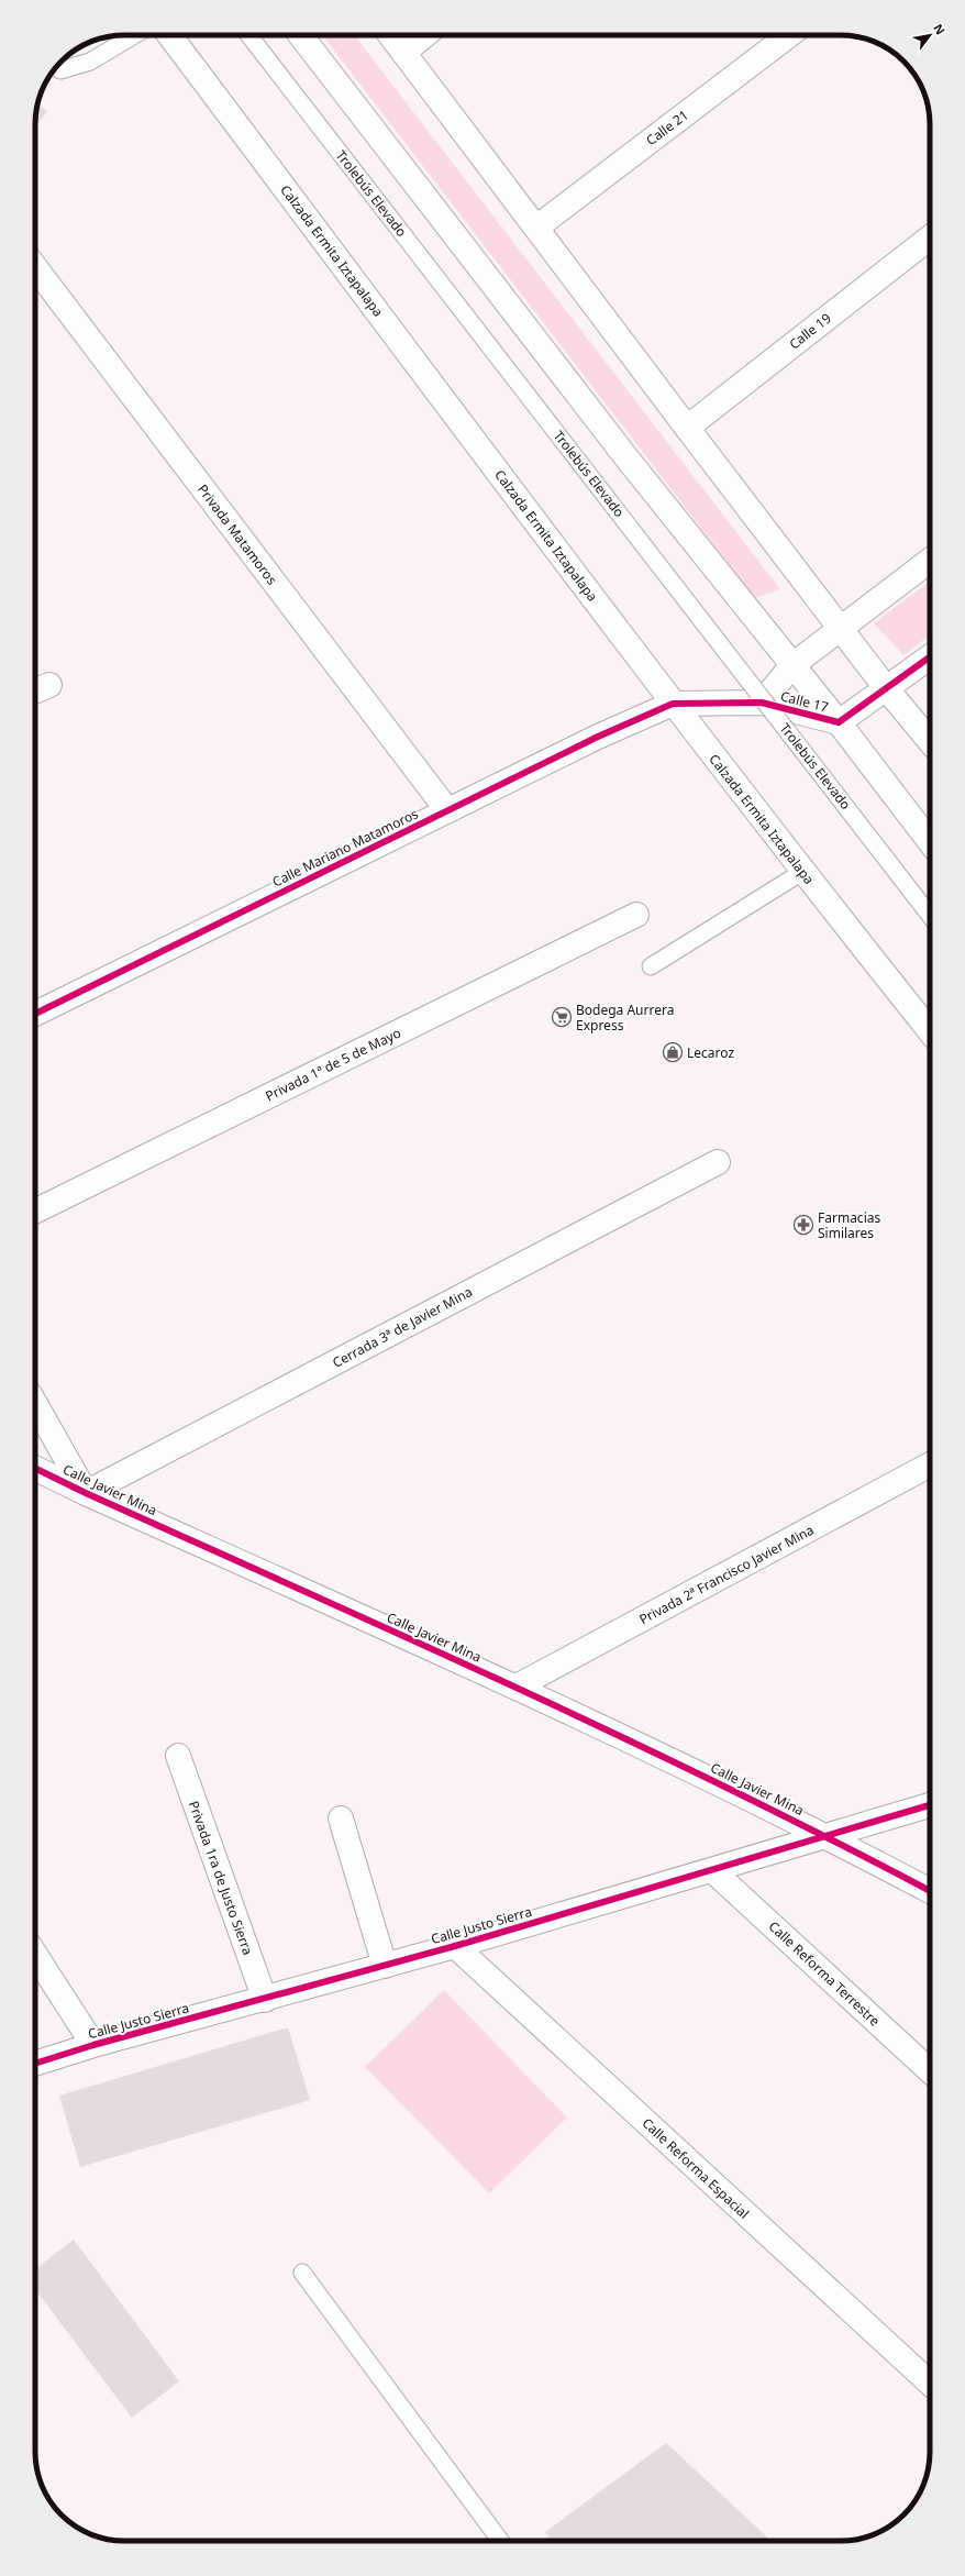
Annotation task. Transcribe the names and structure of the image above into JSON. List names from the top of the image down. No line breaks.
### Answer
{"streets":{"street":["Calle 21","Calzada Ermita Iztapalapa","Calle 19","Privada Matamoros","Calle 17","Calle Mariano Matamoros","Privada 1ª de 5 de Mayo","Cerrada 3ª de Javier Mina","Calle Javier Mina","Privada 2ª Francisco Javier Mina","Privada 1ra de Justo Sierra","Calle Justo Sierra","Calle Reforma Terrestre","Calle Reforma Espacial"],"lane":["Trolebús Elevado"]},"crossings":[["Calzada Ermita Iztapalapa","Calle 17"],["Calzada Ermita Iztapalapa","Calle Mariano Matamoros"],["Privada Matamoros","Calle Mariano Matamoros"],["Calle 17","Calle Mariano Matamoros"],["Cerrada 3ª de Javier Mina","Calle Javier Mina"],["Calle Javier Mina","Privada 2ª Francisco Javier Mina"],["Calle Javier Mina","Calle Justo Sierra"],["Privada 1ra de Justo Sierra","Calle Justo Sierra"],["Calle Justo Sierra","Calle Reforma Terrestre"],["Calle Justo Sierra","Calle Reforma Espacial"]],"places":{"supermarket":["Bodega Aurrera Express"],"shop":["Lecaroz"],"pharmacy":["Farmacias Similares"]},"north":"top right"}
